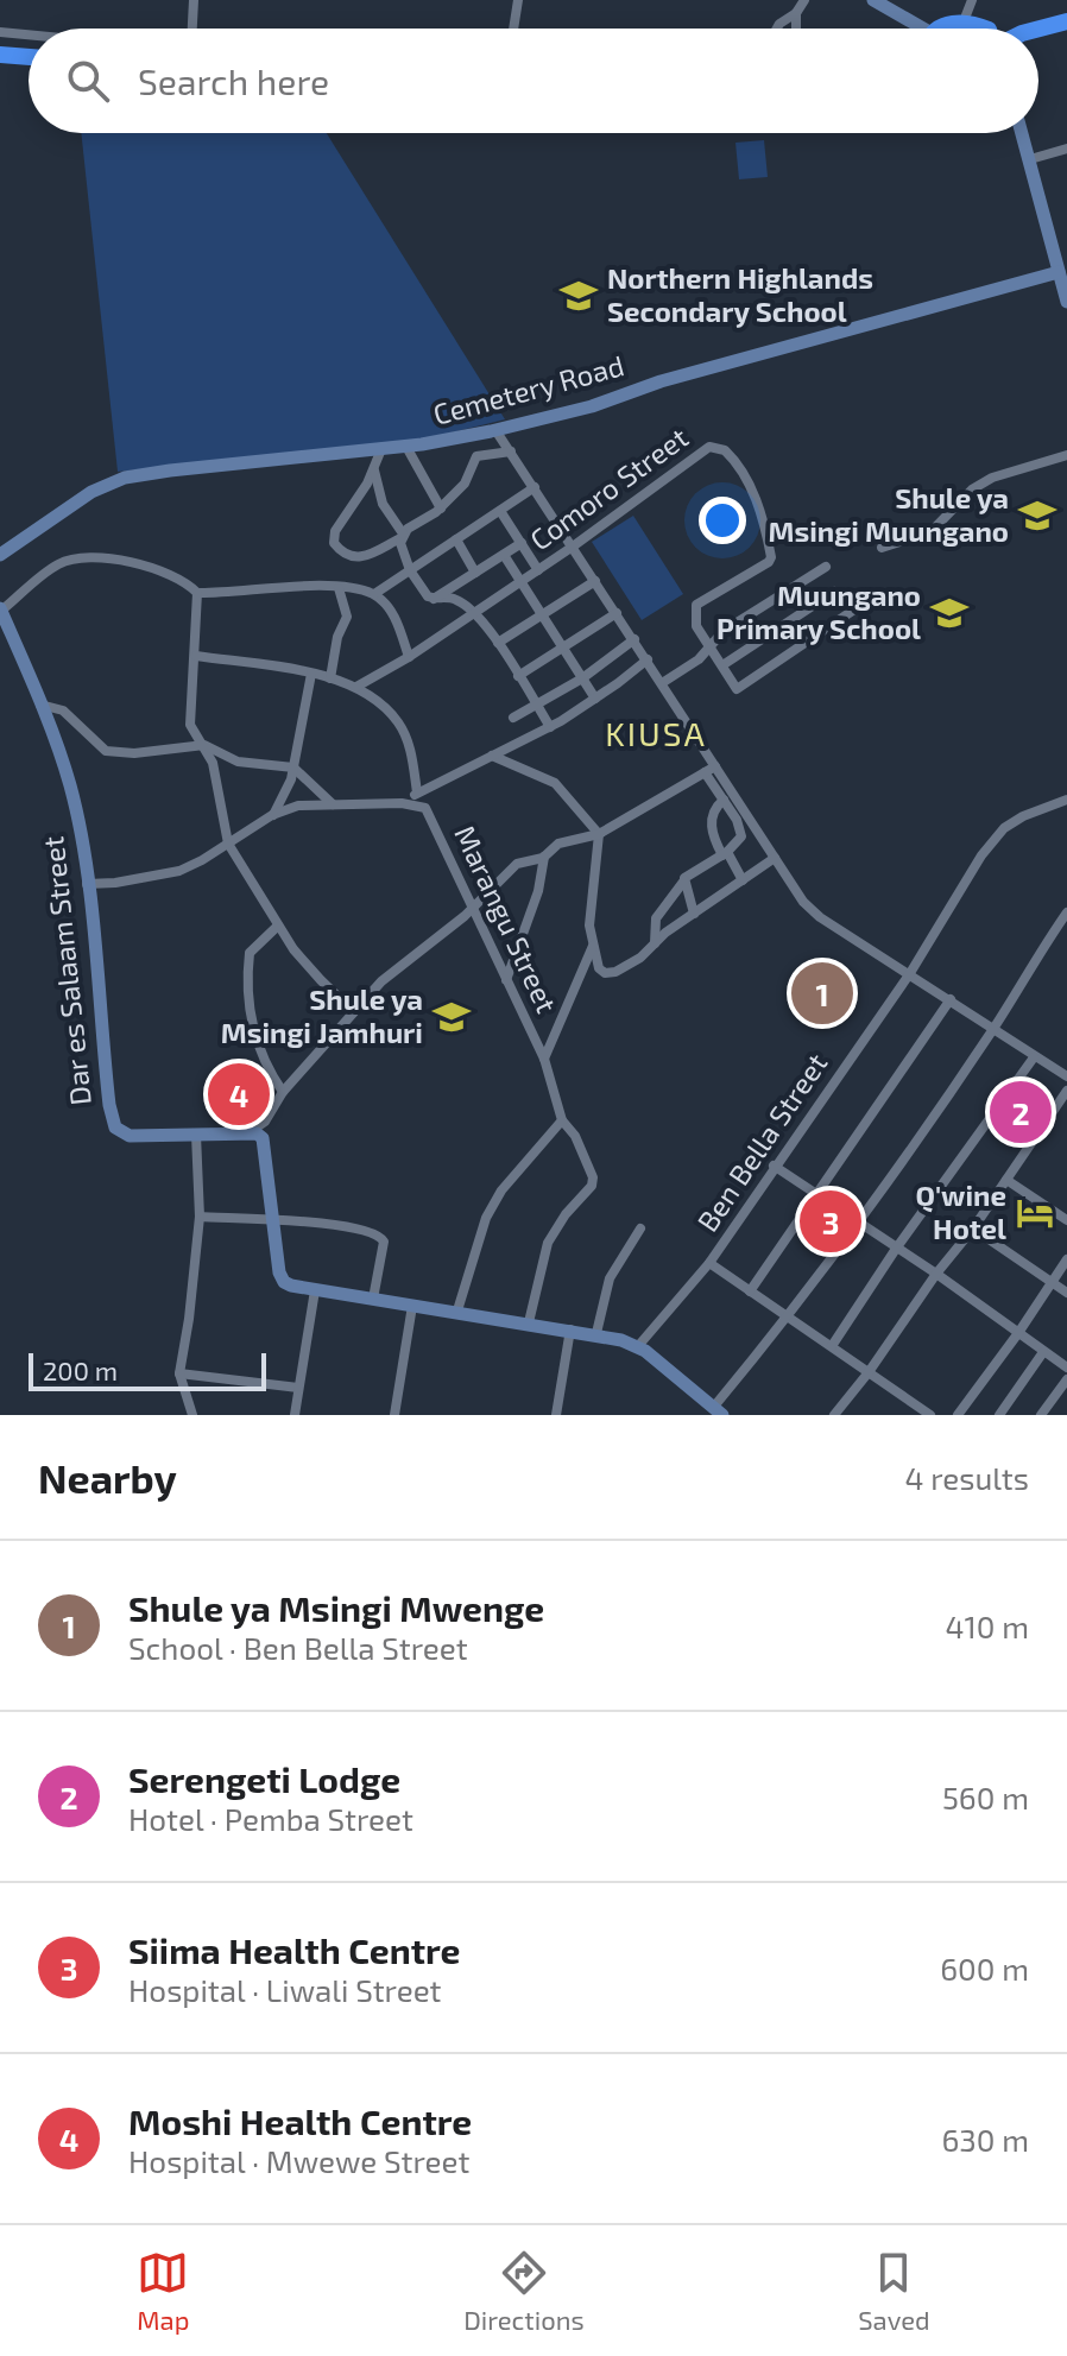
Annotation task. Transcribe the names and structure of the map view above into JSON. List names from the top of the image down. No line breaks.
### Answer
{"streets":{"street":["Cemetery Road","Comoro Street","Marangu Street","Dar es Salaam Street","Ben Bella Street"]},"districts":["KIUSA"],"places":{"school or university":["Northern Highlands Secondary School","Shule ya Msingi Muungano","Muungano Primary School","Shule ya Msingi Jamhuri"],"hotel":["Q'wine Hotel"]},"scale_bar":"200 m","page":{"search":"Search here","pins":["1","4","2","3"],"scale":"200 m","heading":["Nearby","4 results"],"list":[{"mark":"1","name":"Shule ya Msingi Mwenge","note":"School · Ben Bella Street","value":"410 m"},{"mark":"2","name":"Serengeti Lodge","note":"Hotel · Pemba Street","value":"560 m"},{"mark":"3","name":"Siima Health Centre","note":"Hospital · Liwali Street","value":"600 m"},{"mark":"4","name":"Moshi Health Centre","note":"Hospital · Mwewe Street","value":"630 m"}],"nav":["Map","Directions","Saved"]}}
